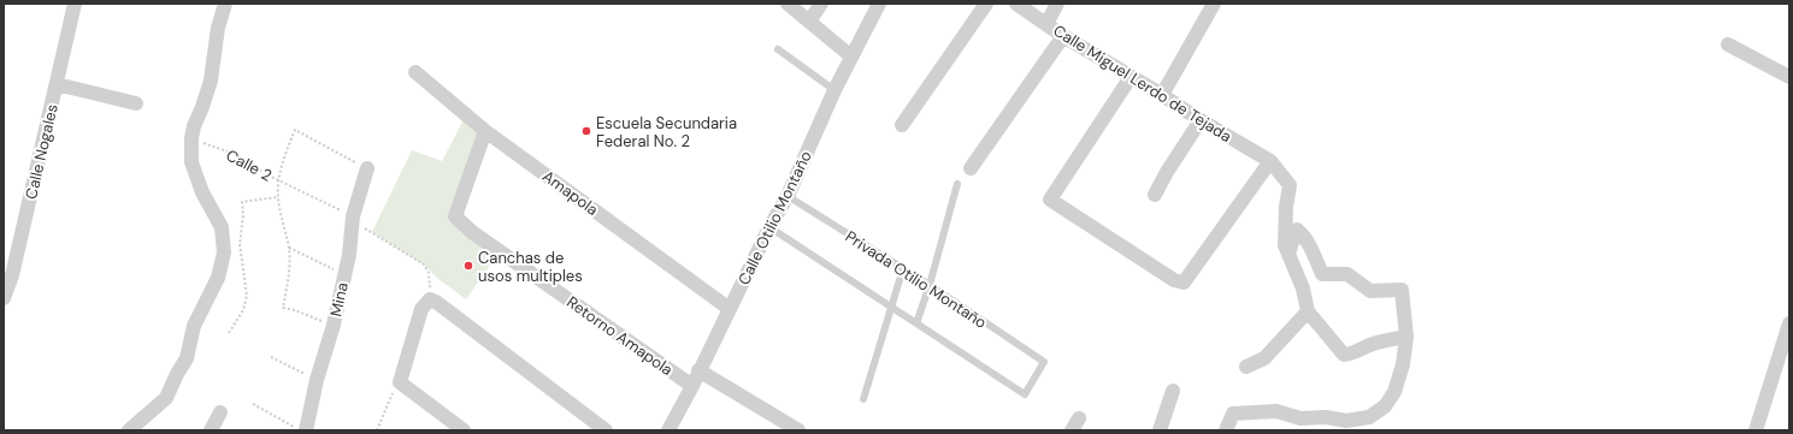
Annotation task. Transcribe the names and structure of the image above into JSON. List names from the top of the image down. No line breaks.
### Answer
{"streets":{"street":["Calle Miguel Lerdo de Tejada","Calle Nogales","Amapola","Calle Otilio Montaño","Mina","Retorno Amapola"],"lane":["Privada Otilio Montaño"],"path":["Calle 2"]},"crossings":[["Calle 2","Mina"],["Amapola","Calle Otilio Montaño"],["Amapola","Retorno Amapola"],["Calle Otilio Montaño","Privada Otilio Montaño"],["Calle Otilio Montaño","Retorno Amapola"]],"places":["Escuela Secundaria Federal No. 2","Canchas de usos multiples"]}
